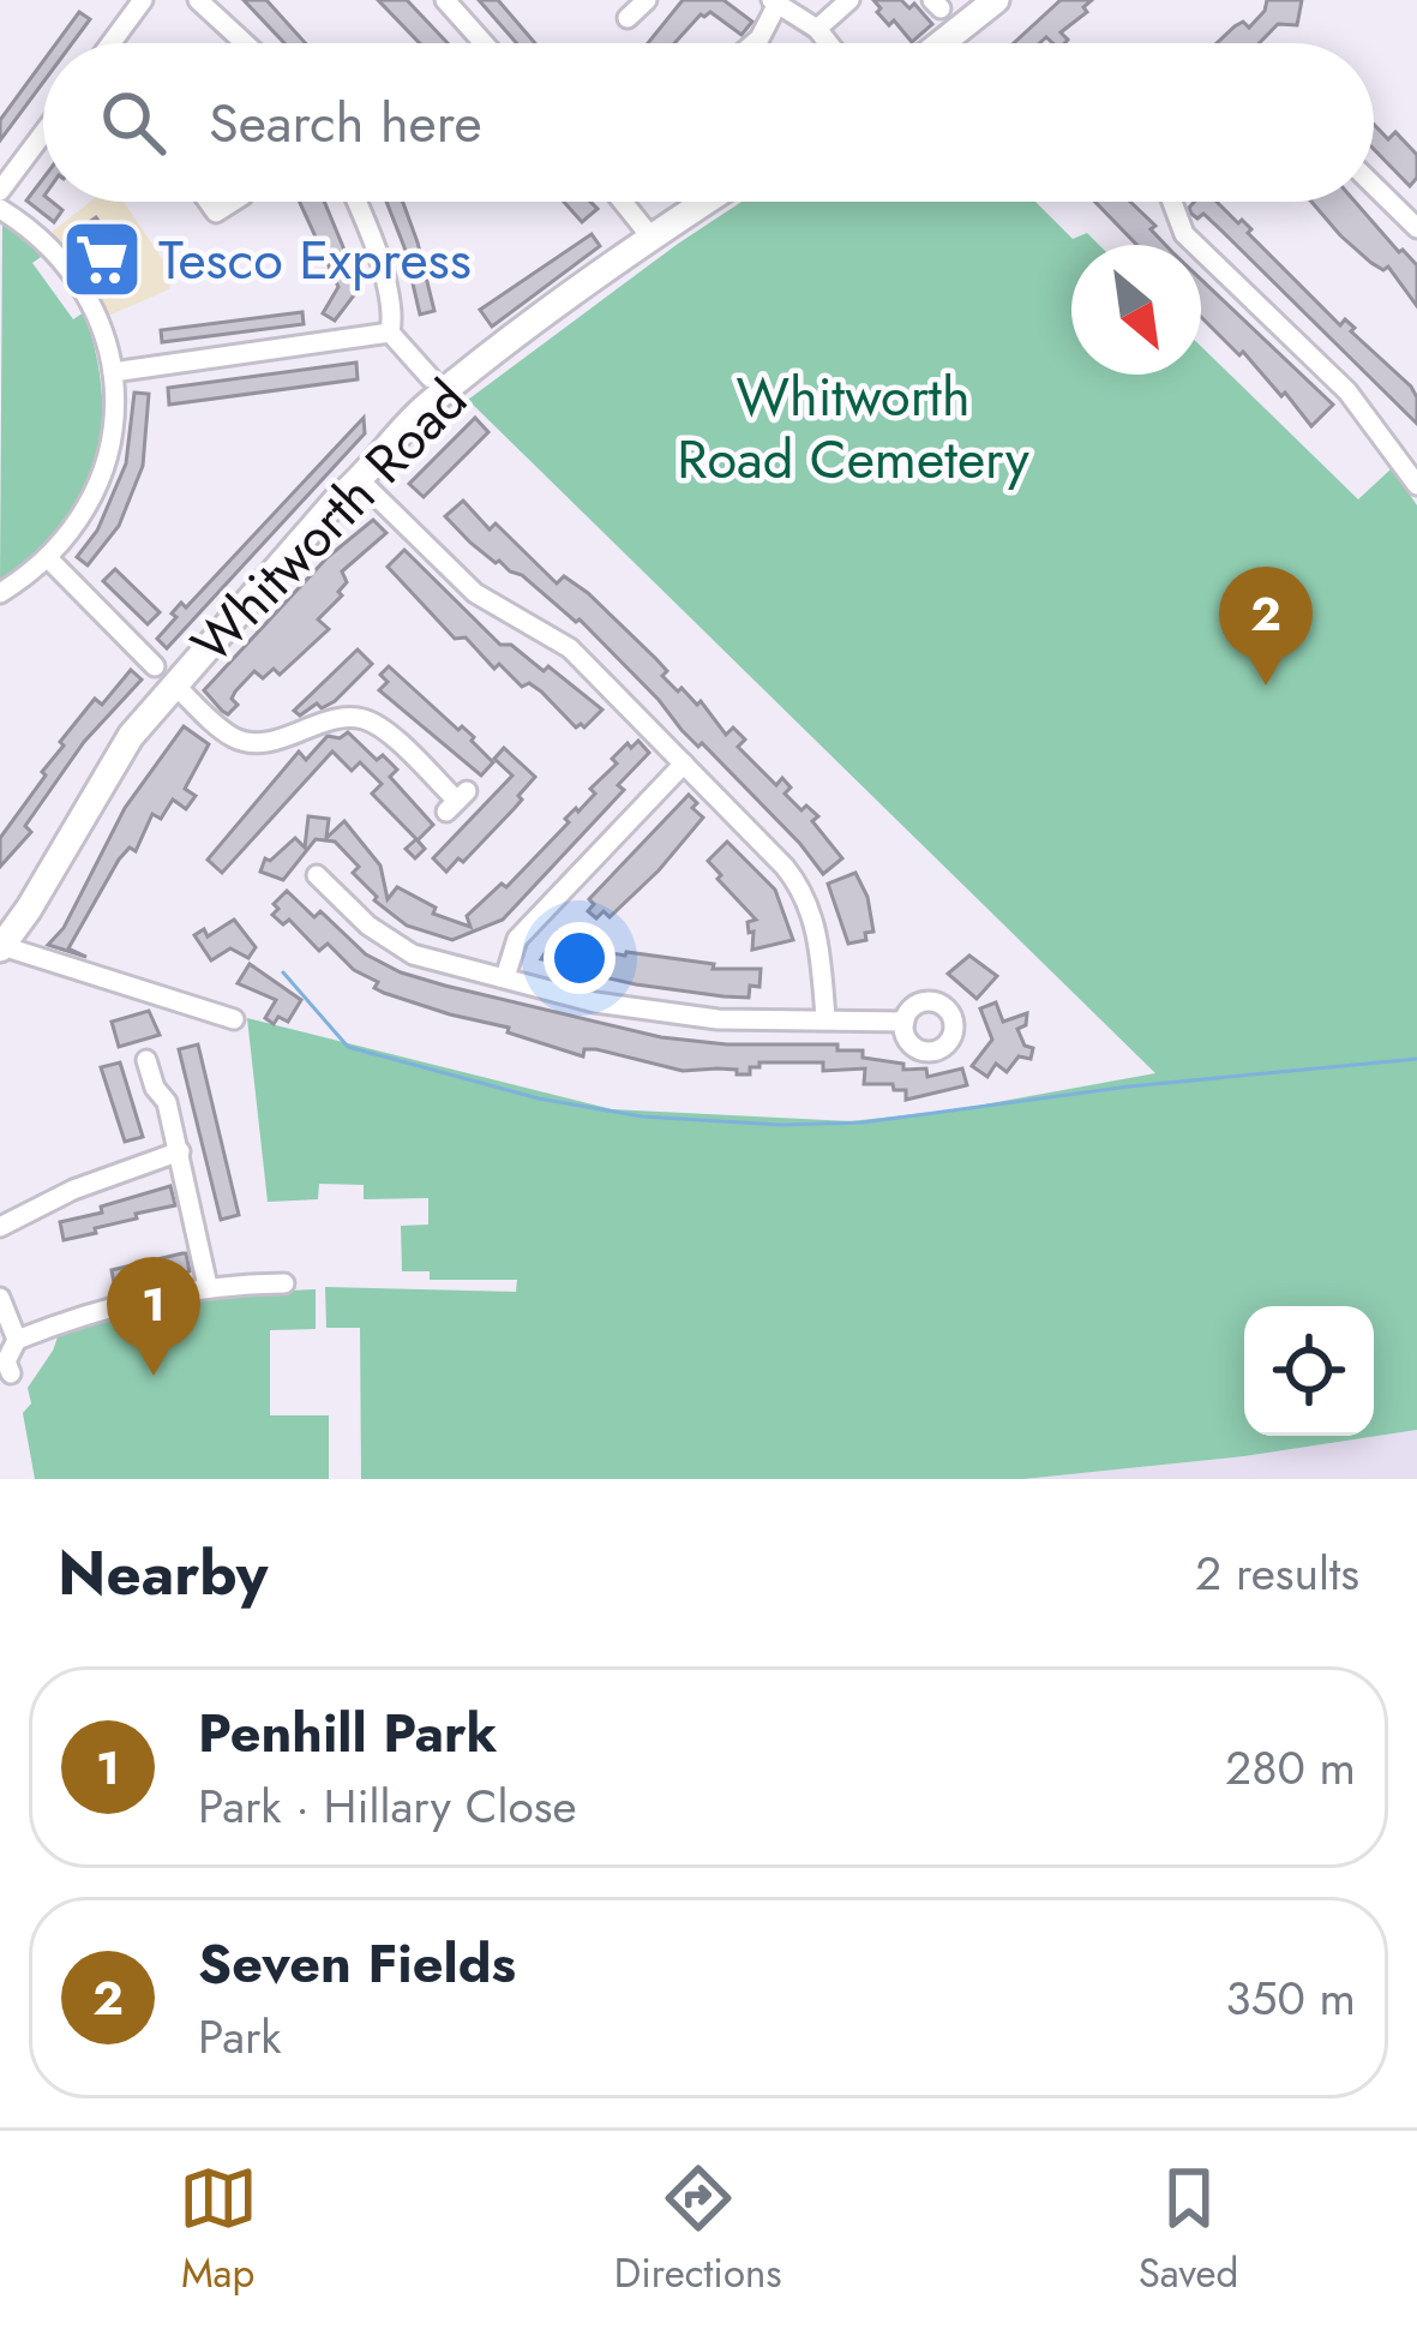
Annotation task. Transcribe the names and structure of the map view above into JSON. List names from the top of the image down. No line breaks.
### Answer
{"streets":{"main road":["Whitworth Road"]},"parks":["Whitworth Road Cemetery"],"places":{"supermarket":["Tesco Express"]},"north":"bottom right","page":{"search":"Search here","pins":["2","1"],"heading":["Nearby","2 results"],"list":[{"mark":"1","name":"Penhill Park","note":"Park · Hillary Close","value":"280 m"},{"mark":"2","name":"Seven Fields","note":"Park","value":"350 m"}],"nav":["Map","Directions","Saved"]}}
